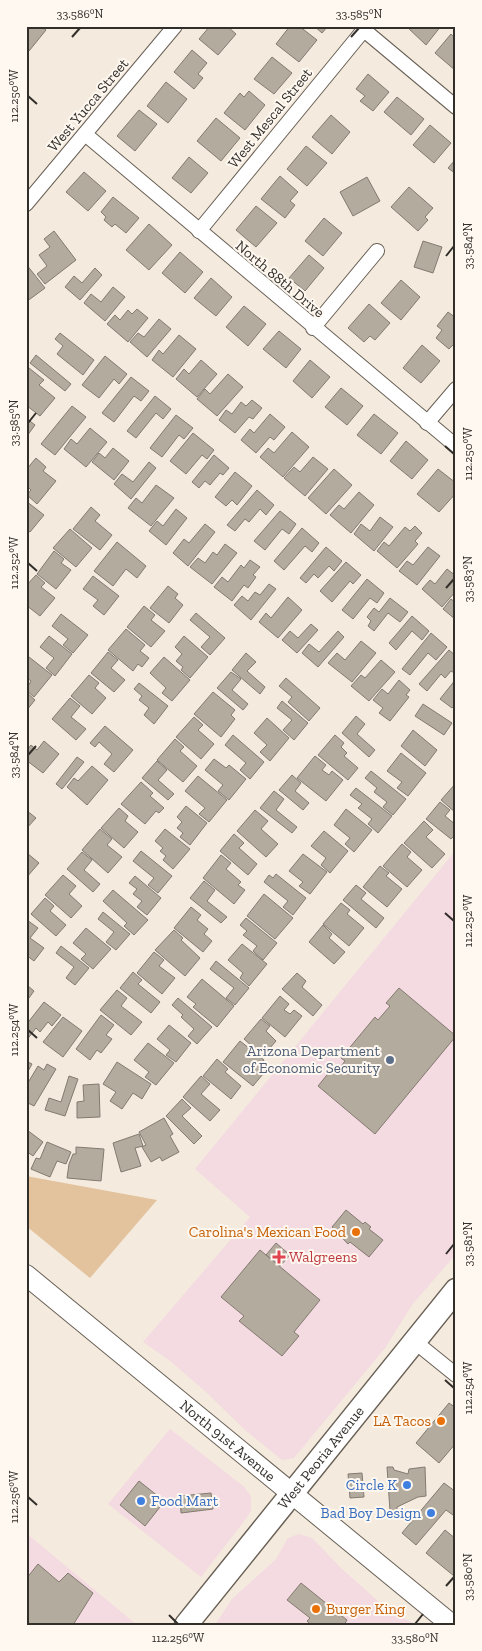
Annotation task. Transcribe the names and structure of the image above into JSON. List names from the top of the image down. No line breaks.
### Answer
{"streets":{"main road":["North 91st Avenue","West Peoria Avenue"],"street":["West Yucca Street","West Mescal Street","North 88th Drive"]},"crossings":[["West Yucca Street","North 88th Drive"],["West Mescal Street","North 88th Drive"],["North 91st Avenue","West Peoria Avenue"]],"places":{"other":["Arizona Department of Economic Security","Carolina's Mexican Food","LA Tacos","Circle K","Food Mart","Bad Boy Design","Burger King"],"health":["Walgreens"]},"coordinates":["33.586°N","33.585°N","112.250°W","33.584°N","112.252°W","33.583°N","112.254°W","33.581°N","112.256°W","33.580°N"]}
